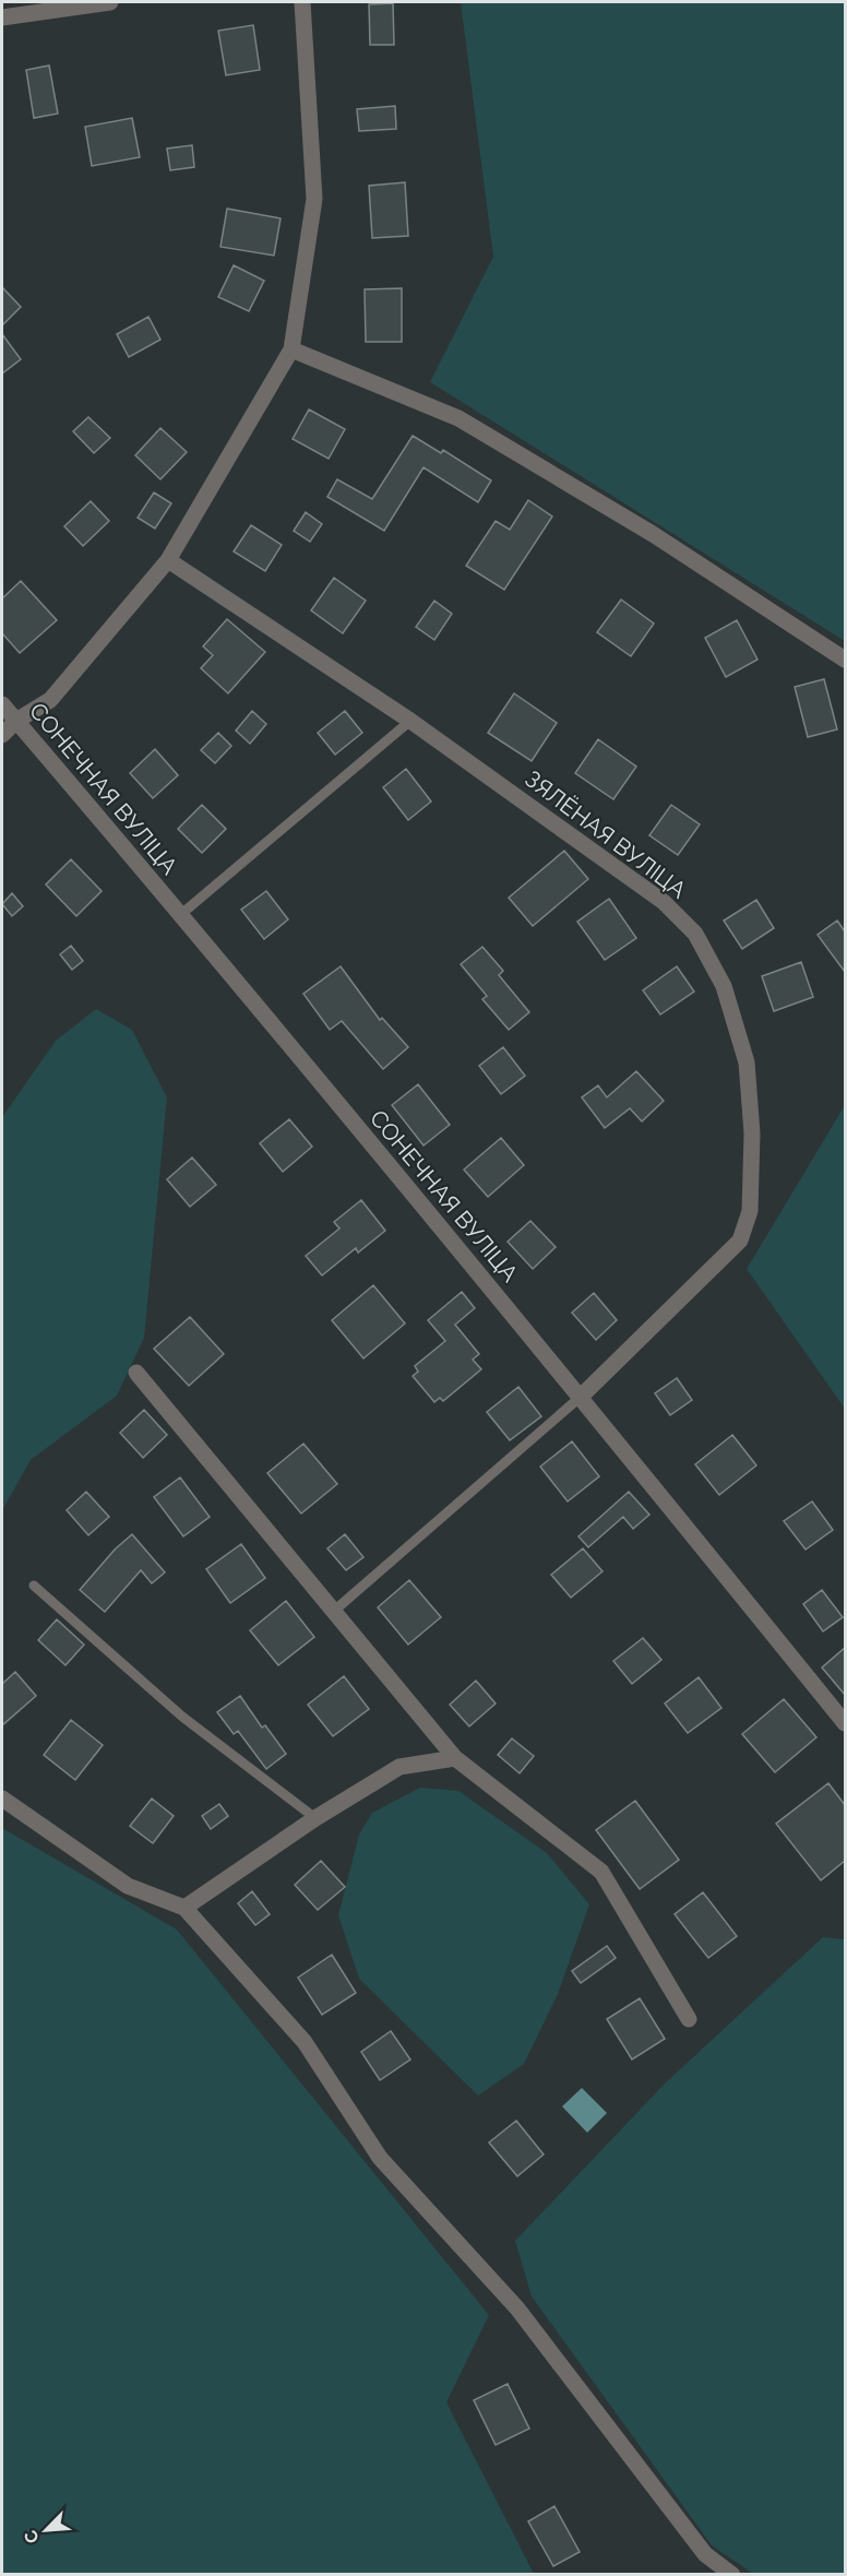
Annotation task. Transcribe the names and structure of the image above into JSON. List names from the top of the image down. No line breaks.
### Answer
{"streets":{"street":["СОНЕЧНАЯ ВУЛІЦА","ЗЯЛЁНАЯ ВУЛІЦА"]},"crossings":[["СОНЕЧНАЯ ВУЛІЦА","ЗЯЛЁНАЯ ВУЛІЦА"]],"north":"bottom left"}
